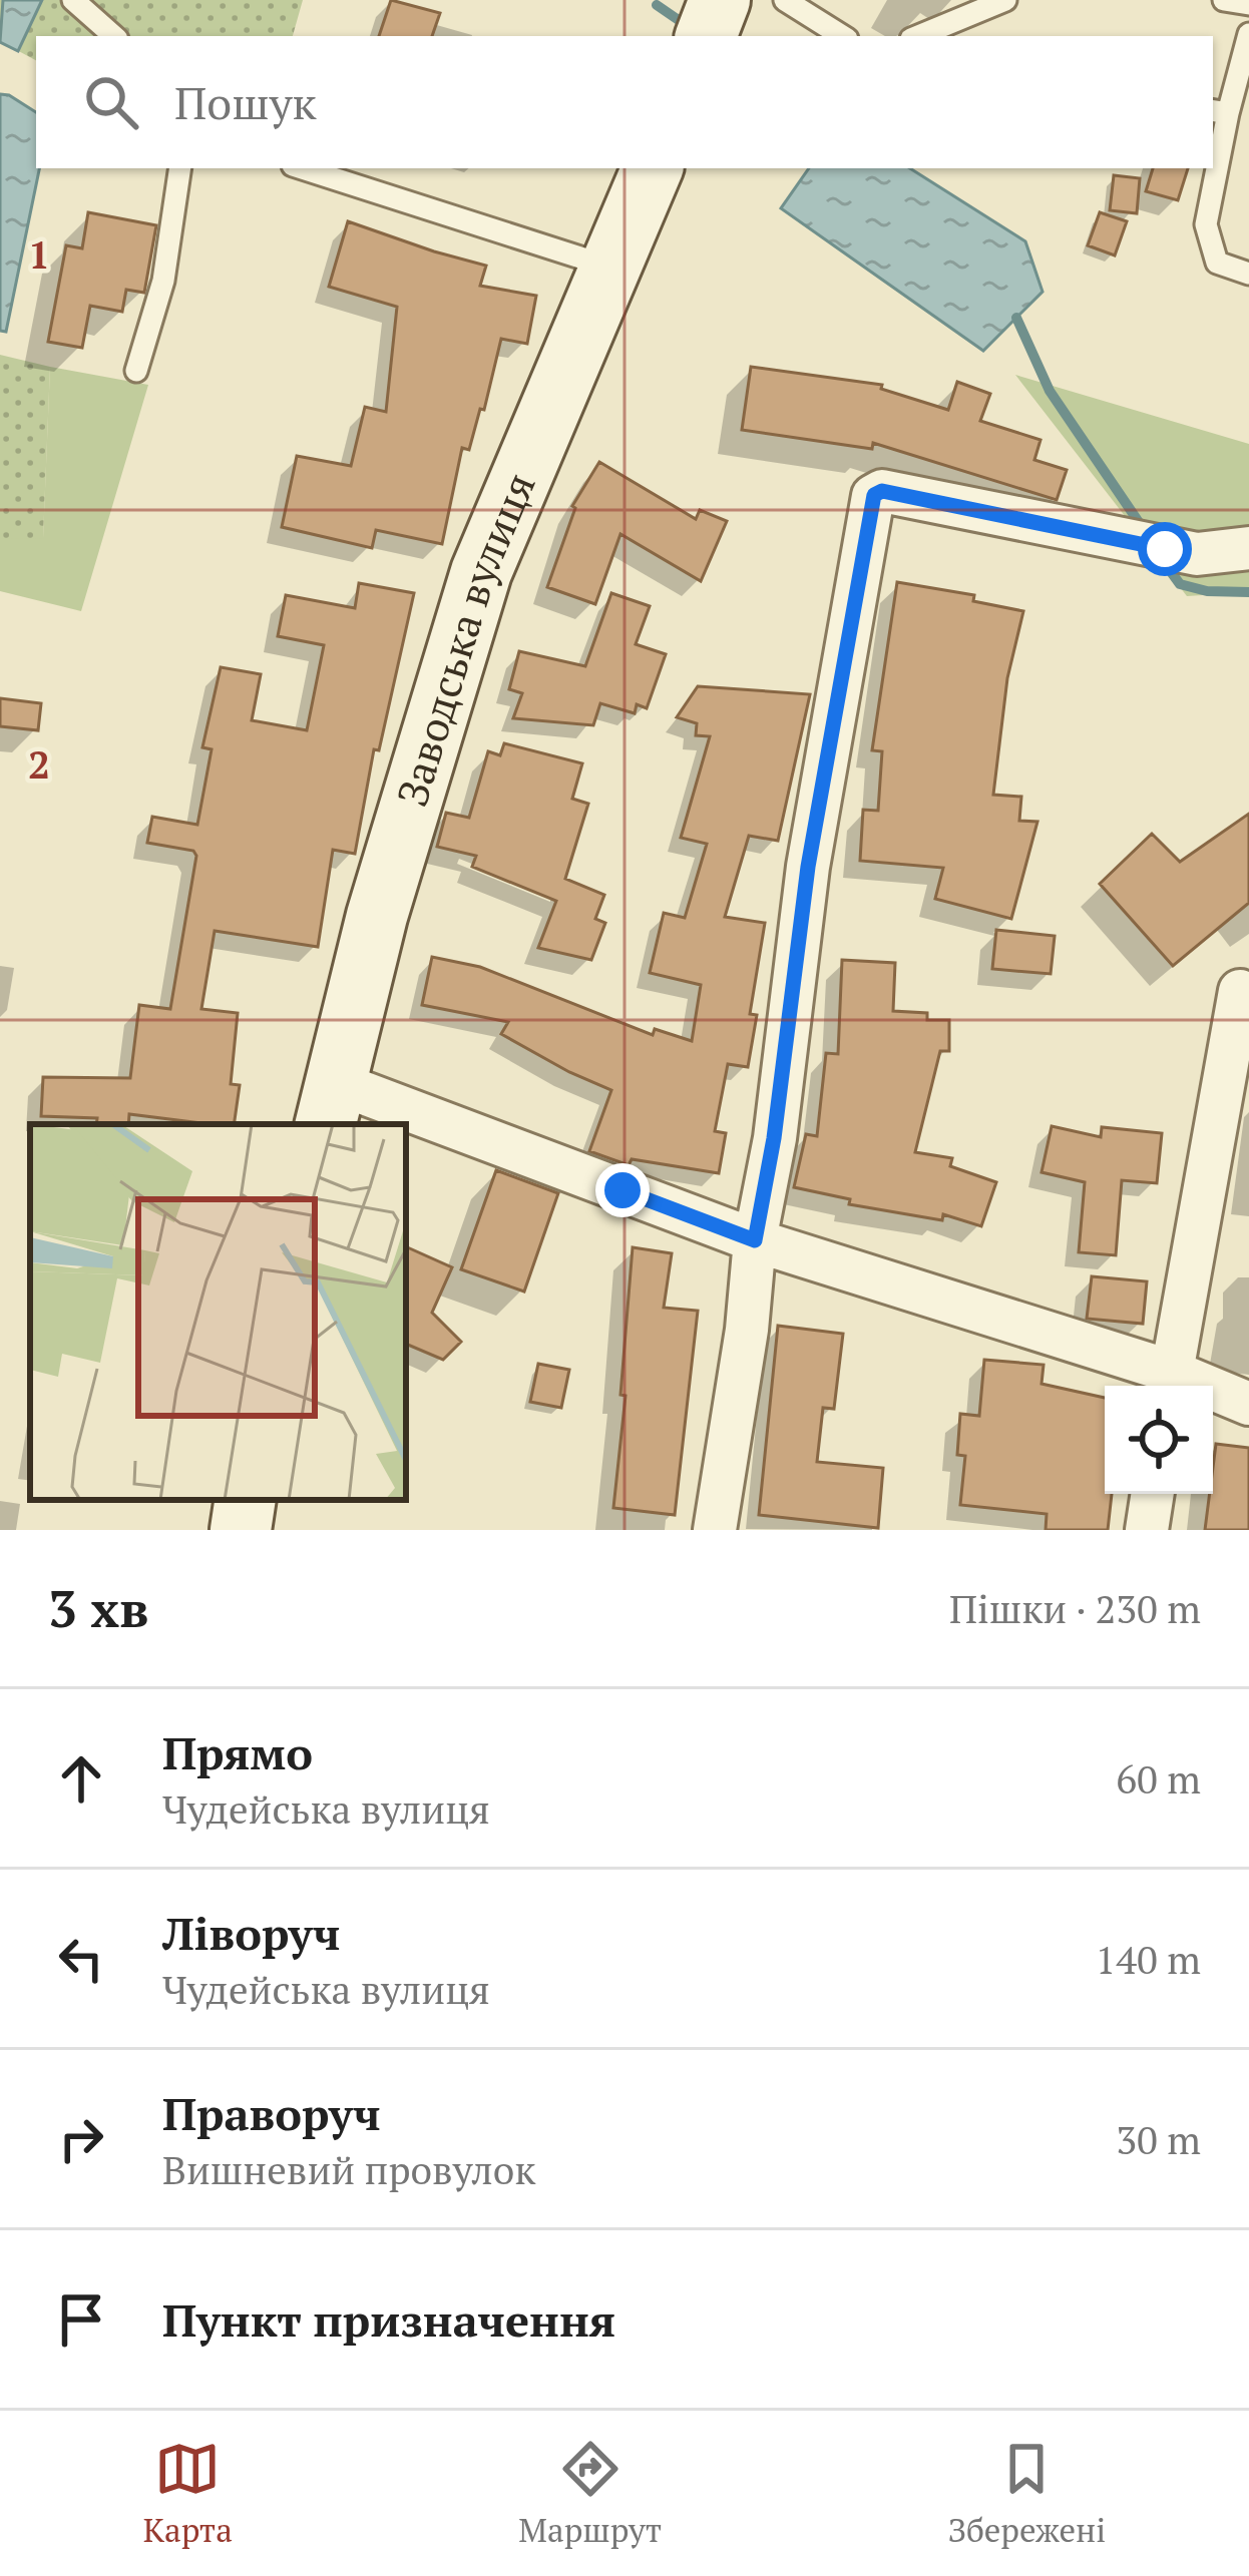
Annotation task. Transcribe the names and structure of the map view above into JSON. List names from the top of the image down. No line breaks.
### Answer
{"streets":{"main road":["Заводська вулиця"]},"page":{"search":"Пошук","heading":["3 хв","Пішки · 230 m"],"list":[["Прямо","Чудейська вулиця","60 m"],["Ліворуч","Чудейська вулиця","140 m"],["Праворуч","Вишневий провулок","30 m"],"Пункт призначення"],"nav":["Карта","Маршрут","Збережені"]},"grid":{"rows":["1","2"]}}
